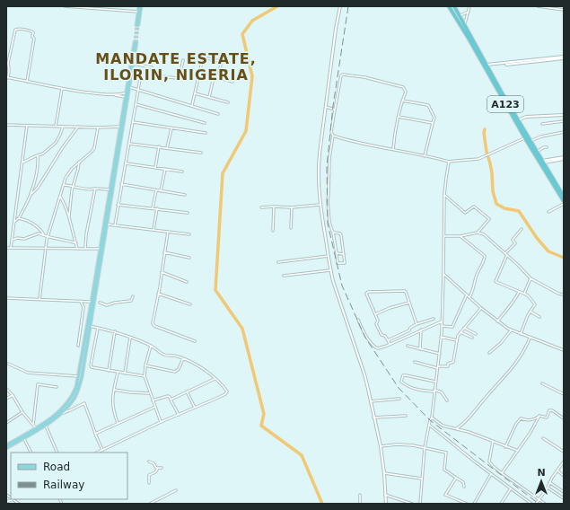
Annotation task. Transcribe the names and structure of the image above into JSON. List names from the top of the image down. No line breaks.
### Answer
{"streets":{"highway":["A123"]},"districts":["MANDATE ESTATE, ILORIN, NIGERIA"],"legend":["Road","Railway"],"north":"top"}
